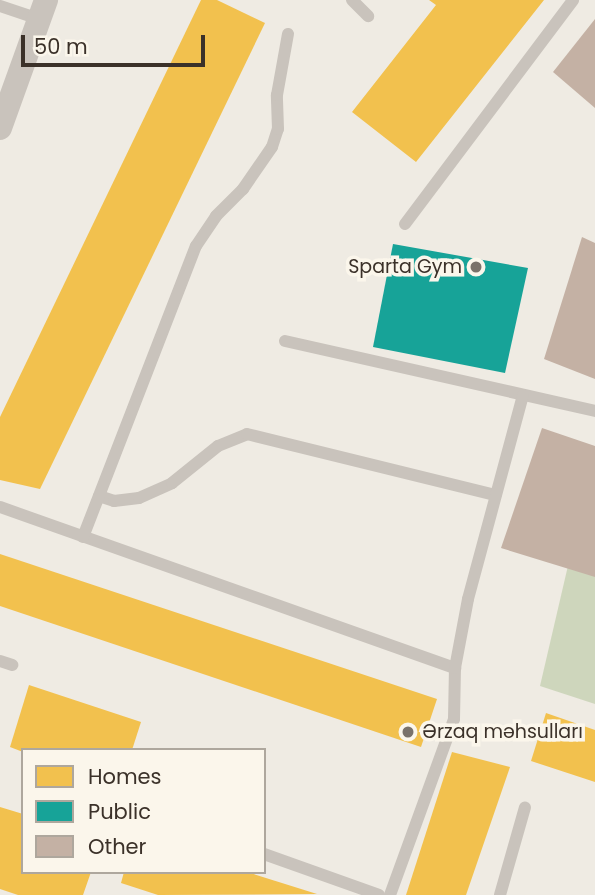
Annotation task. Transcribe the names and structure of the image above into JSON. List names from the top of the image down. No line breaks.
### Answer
{"places":["Sparta Gym","Ərzaq məhsulları"],"legend":["Homes","Public","Other"],"scale_bar":"50 m"}
